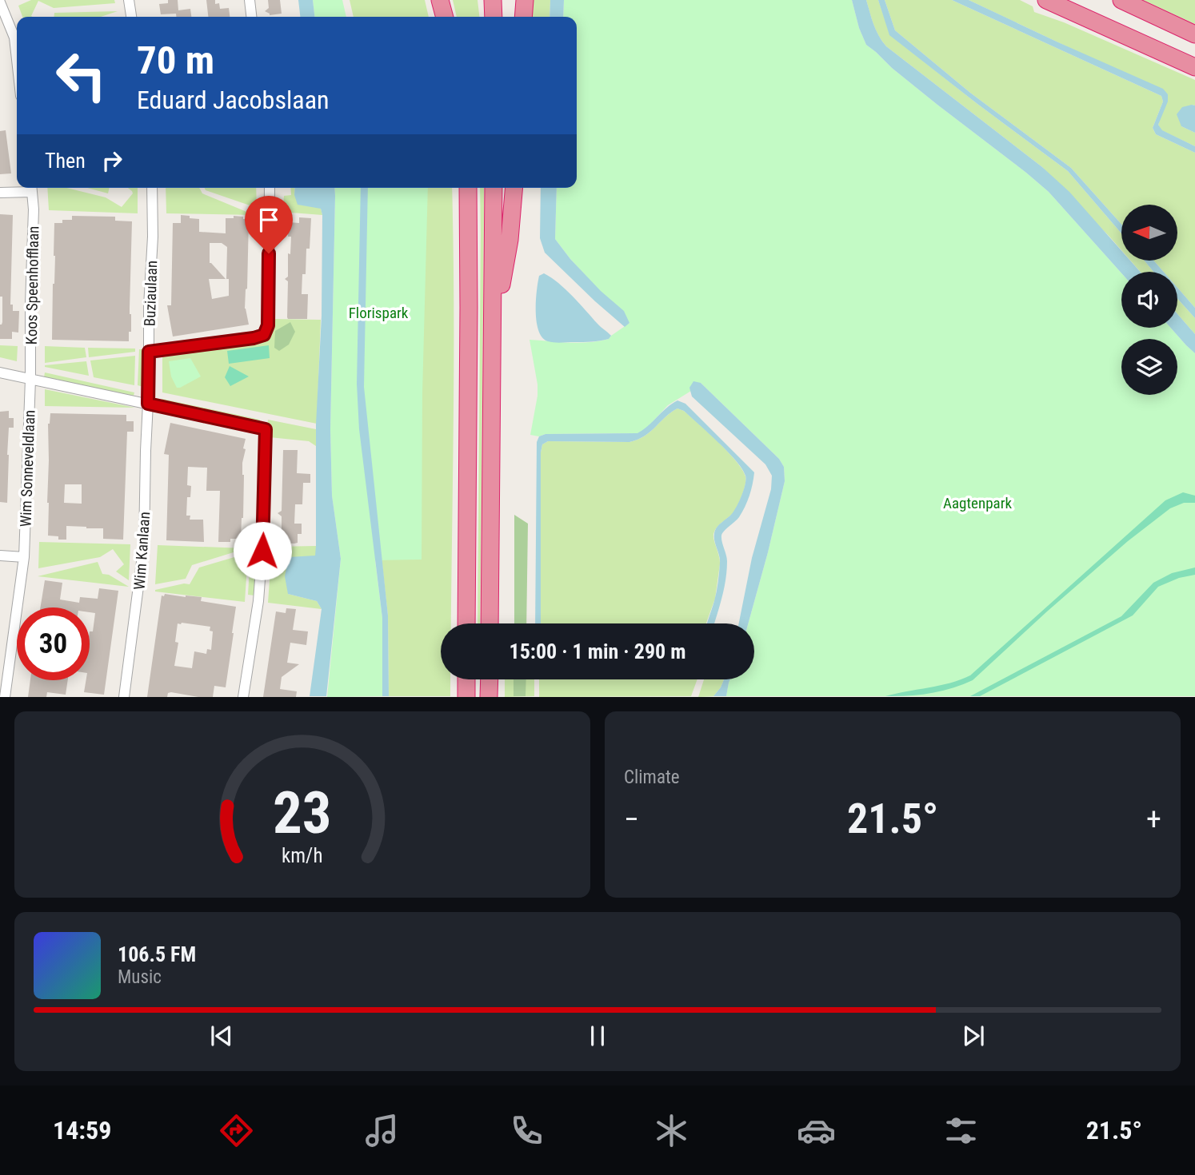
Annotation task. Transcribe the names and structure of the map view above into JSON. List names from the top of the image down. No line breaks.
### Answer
{"streets":{"street":["Koos Speenhofflaan","Buziaulaan","Wim Sonneveldlaan","Wim Kanlaan"]},"crossings":[["Koos Speenhofflaan","Wim Sonneveldlaan"],["Buziaulaan","Wim Kanlaan"]],"parks":["Florispark","Aagtenpark"],"north":"left","page":{"turn":["70 m","Eduard Jacobslaan"],"then":"Then","limit":"30","trip":"15:00 · 1 min · 290 m","tile":"Climate","heat":["−","21.5°","+"],"song":["106.5 FM","Music"],"tabs":["14:59","21.5°"],"gauge":["23","km/h"]}}
